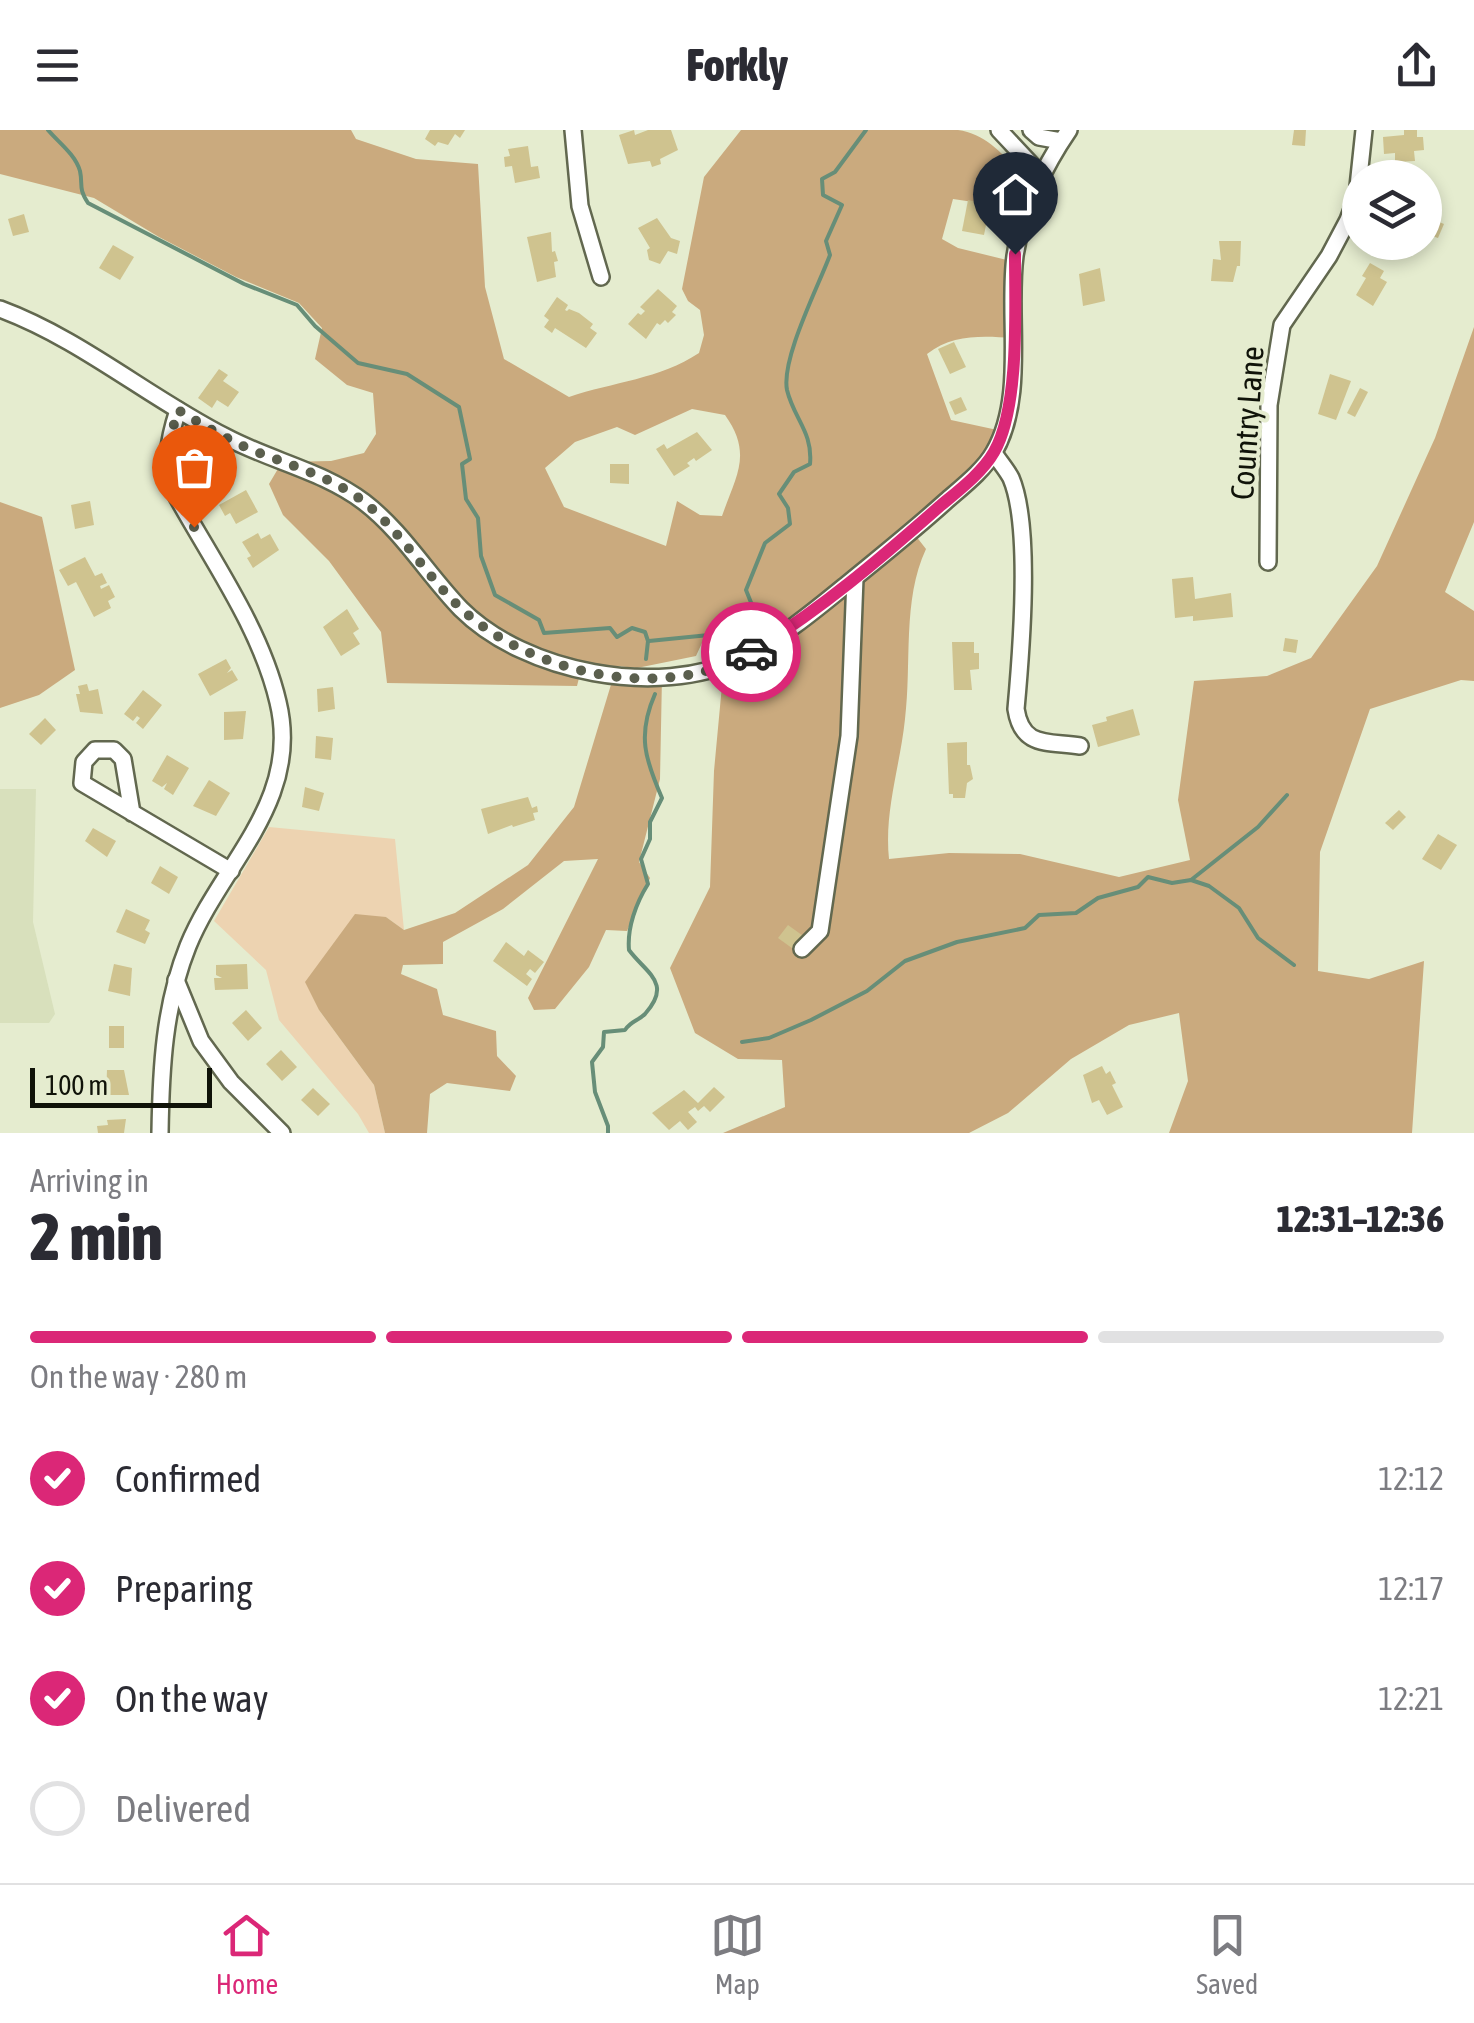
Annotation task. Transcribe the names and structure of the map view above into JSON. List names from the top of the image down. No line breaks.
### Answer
{"streets":{"street":["Country Lane"]},"scale_bar":"100 m","page":{"header":"Forkly","scale":"100 m","heading":["2 min","Arriving in","12:31–12:36"],"bar":"On the way · 280 m","list":[["Confirmed","12:12"],["Preparing","12:17"],["On the way","12:21"],"Delivered"],"tabs":["Home","Map","Saved"]}}
